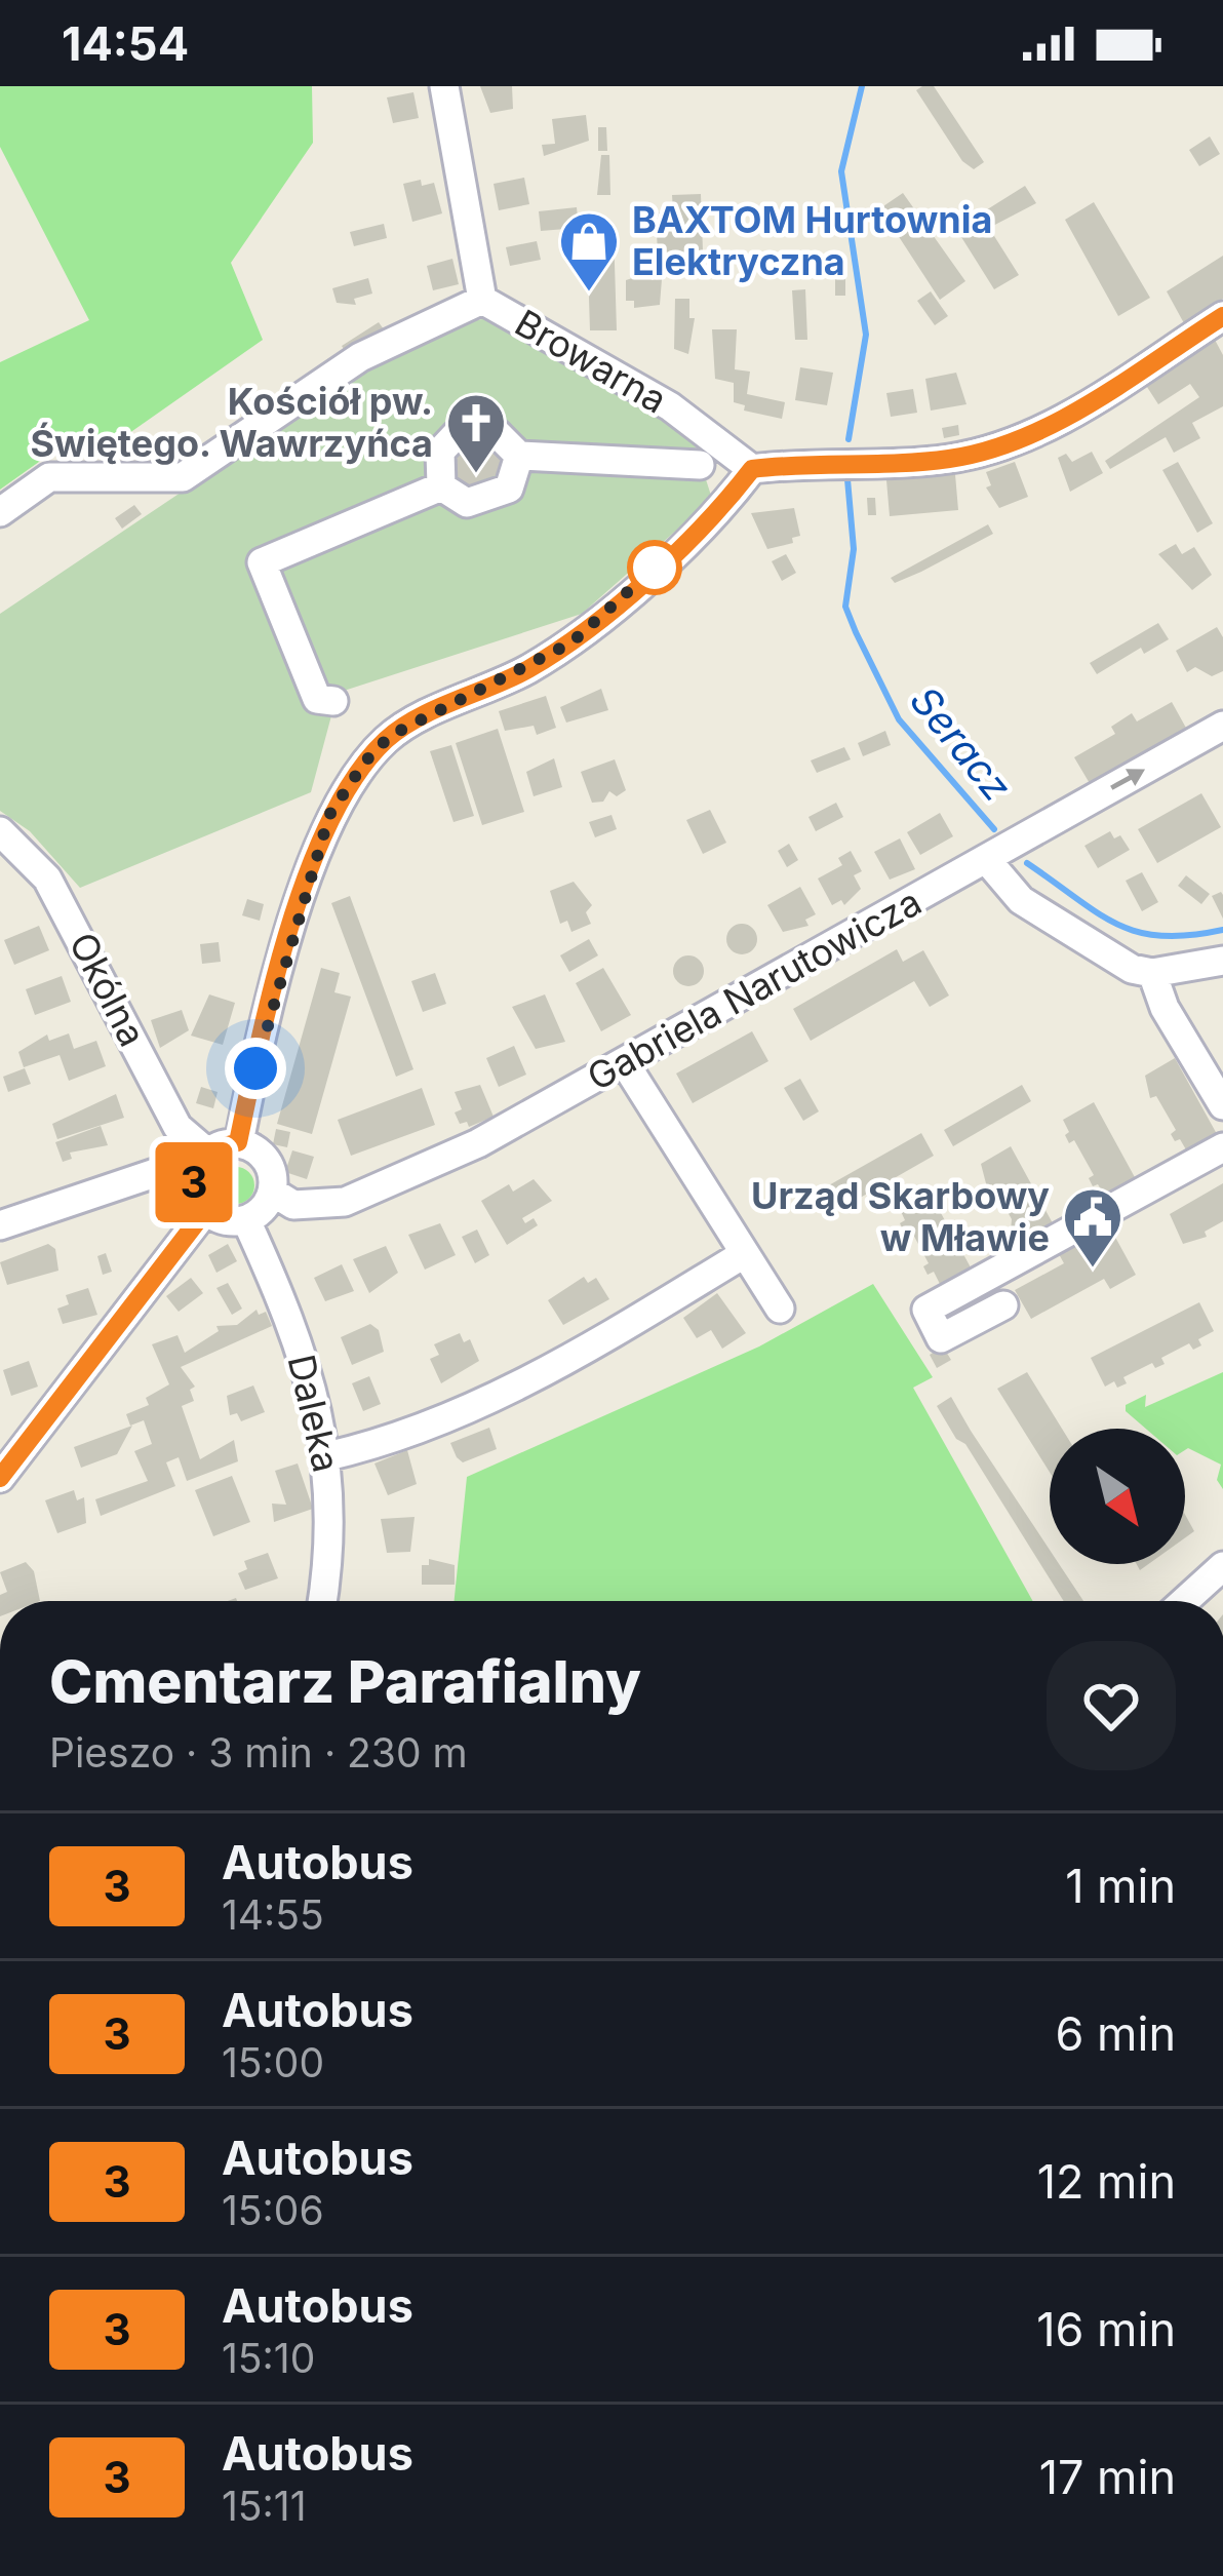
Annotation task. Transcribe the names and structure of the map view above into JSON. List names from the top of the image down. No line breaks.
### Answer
{"streets":{"street":["Browarna","Okólna","Gabriela Narutowicza","Daleka"]},"crossings":[["Okólna","Gabriela Narutowicza"],["Okólna","Daleka"],["Gabriela Narutowicza","Daleka"]],"water":["Seracz"],"places":{"shop":["BAXTOM Hurtownia Elektryczna"],"church":["Kościół pw. Świętego. Wawrzyńca"],"public building":["Urząd Skarbowy w Mławie"]},"lines":["bus line 3"],"north":"bottom right","page":{"status":"14:54","on_map":"3","heading":["Cmentarz Parafialny","Pieszo · 3 min · 230 m"],"list":[{"mark":"3","name":"Autobus","note":"14:55","value":"1 min"},{"mark":"3","name":"Autobus","note":"15:00","value":"6 min"},{"mark":"3","name":"Autobus","note":"15:06","value":"12 min"},{"mark":"3","name":"Autobus","note":"15:10","value":"16 min"},{"mark":"3","name":"Autobus","note":"15:11","value":"17 min"}]}}
